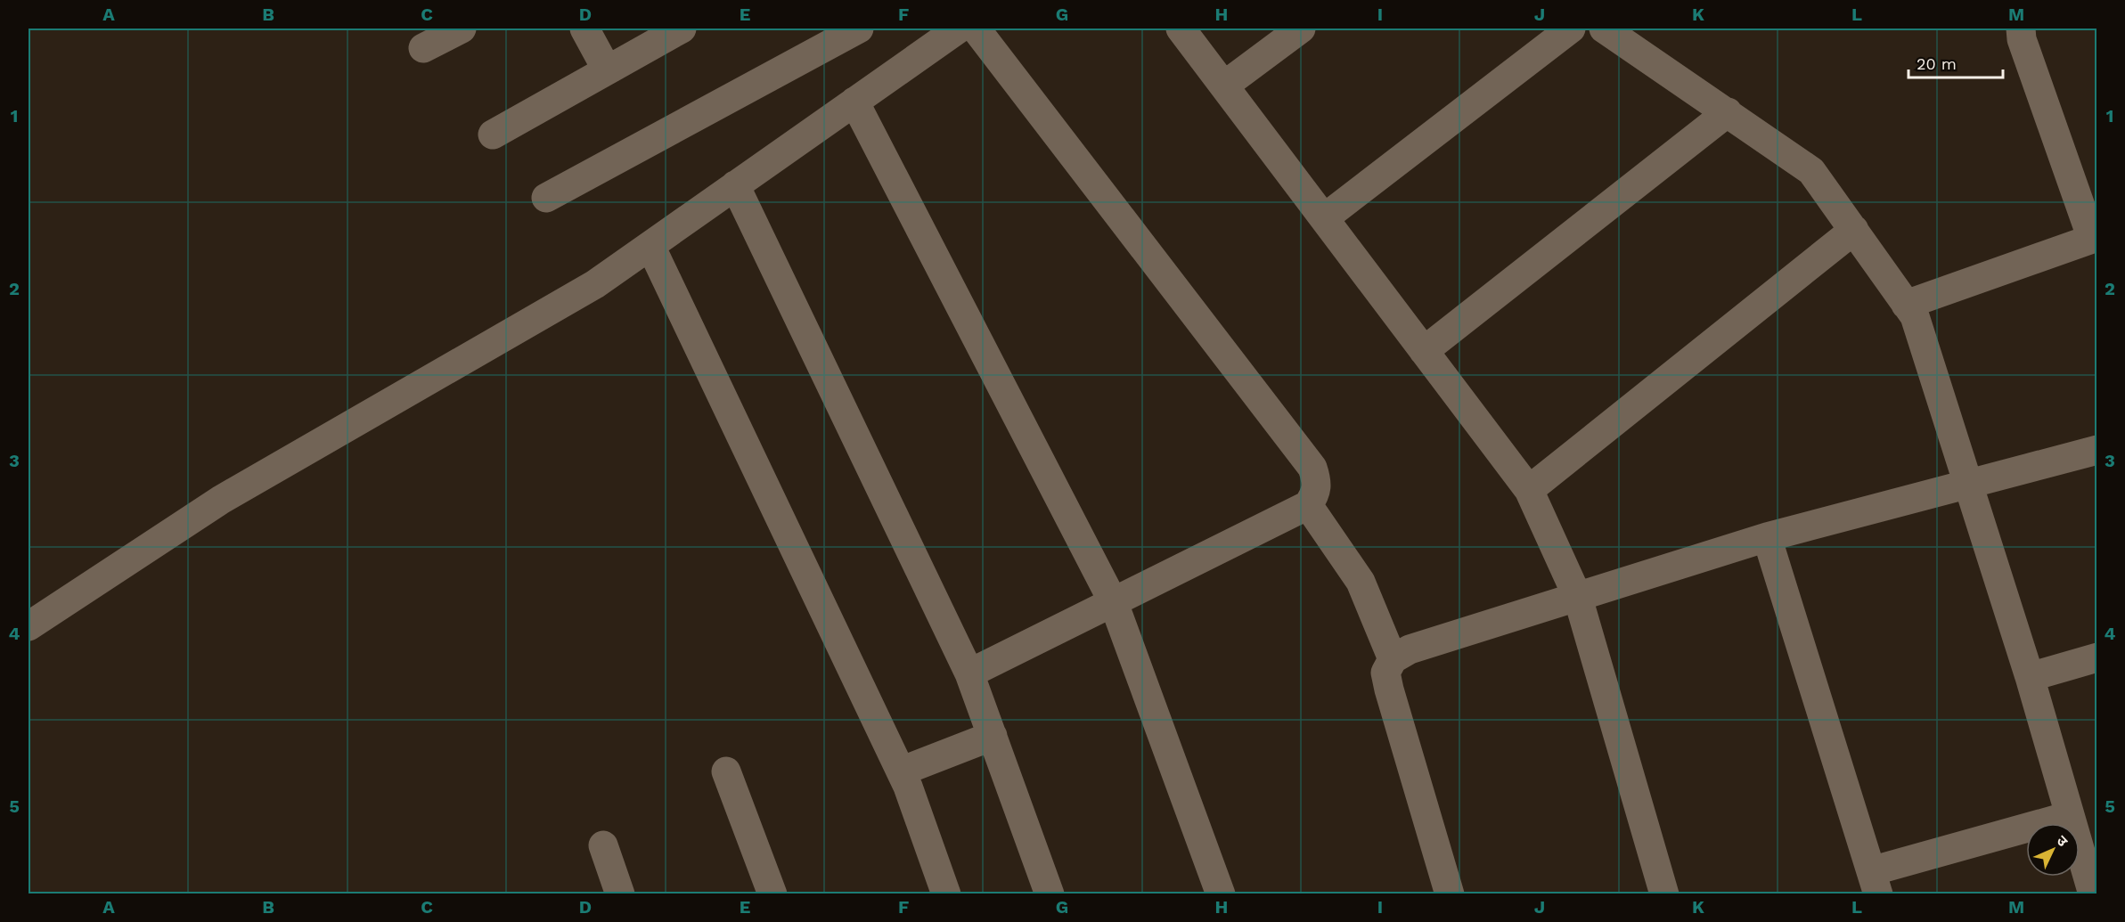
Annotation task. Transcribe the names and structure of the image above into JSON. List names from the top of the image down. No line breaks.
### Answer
{"scale_bar":"20 m","north":"top right","grid":{"columns":["A","B","C","D","E","F","G","H","I","J","K","L","M"],"rows":["1","2","3","4","5"]}}
